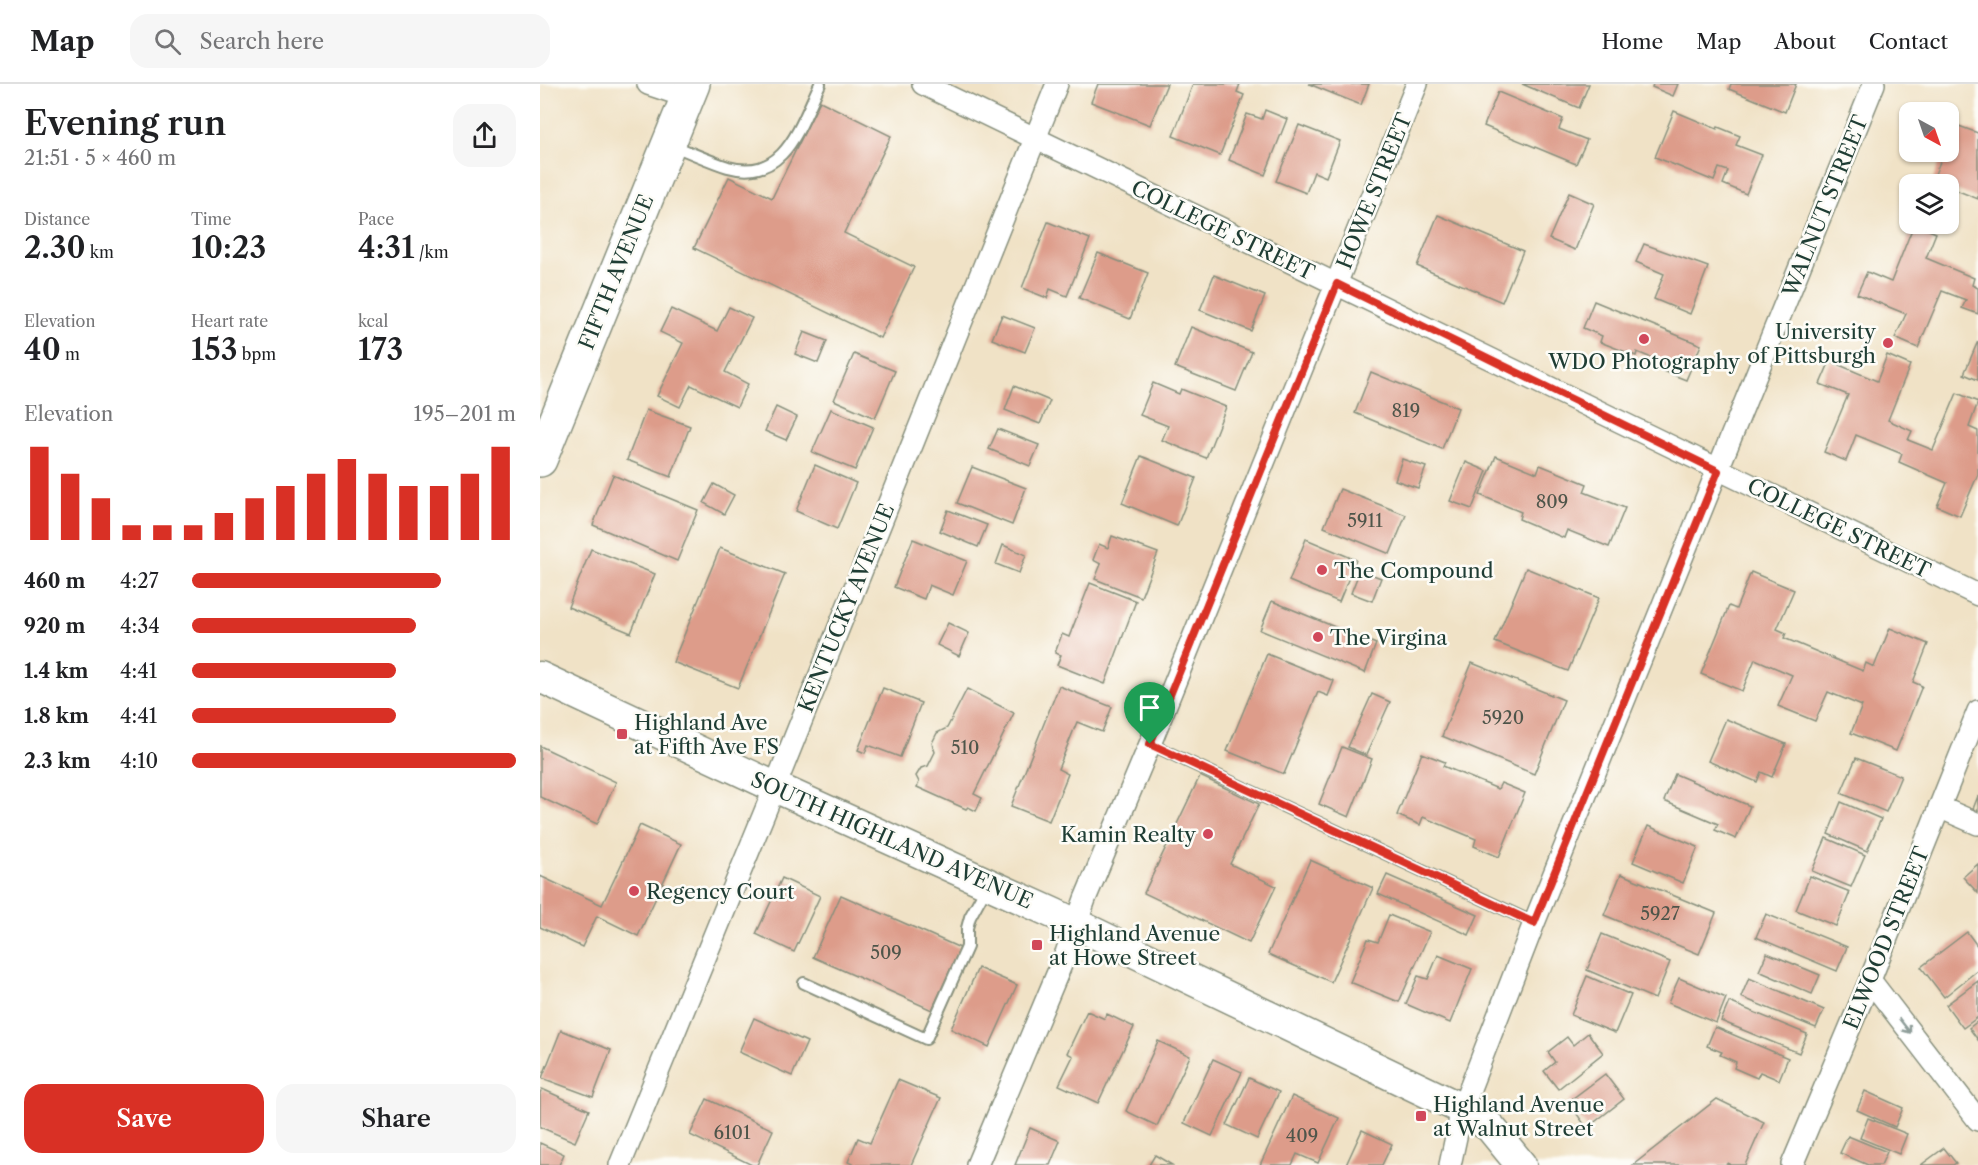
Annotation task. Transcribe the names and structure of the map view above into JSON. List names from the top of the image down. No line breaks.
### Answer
{"streets":{"highway":["FIFTH AVENUE"],"main road":["SOUTH HIGHLAND AVENUE"],"street":["HOWE STREET","WALNUT STREET","COLLEGE STREET","KENTUCKY AVENUE","ELWOOD STREET"]},"crossings":[["HOWE STREET","COLLEGE STREET"],["HOWE STREET","SOUTH HIGHLAND AVENUE"],["WALNUT STREET","COLLEGE STREET"],["WALNUT STREET","SOUTH HIGHLAND AVENUE"],["COLLEGE STREET","KENTUCKY AVENUE"],["KENTUCKY AVENUE","SOUTH HIGHLAND AVENUE"]],"places":{"other":["WDO Photography","University of Pittsburgh","The Compound","The Virgina","Kamin Realty","Regency Court"],"transit":["Highland Ave at Fifth Ave FS","Highland Avenue at Howe Street","Highland Avenue at Walnut Street"]},"house_numbers":["819","809","5911","5920","510","5927","509","6101","409"],"north":"bottom right","page":{"header":"Map","search":"Search here","nav":["Home","Map","About","Contact"],"heading":["Evening run","21:51 · 5 × 460 m"],"stats":[["Distance","2.30 km"],["Time","10:23"],["Pace","4:31 /km"],["Elevation","40 m"],["Heart rate","153 bpm"],["kcal","173"]],"chart":["Elevation","195–201 m"],"list":[{"name":"460 m","note":"4:27"},{"name":"920 m","note":"4:34"},{"name":"1.4 km","note":"4:41"},{"name":"1.8 km","note":"4:41"},{"name":"2.3 km","note":"4:10"}],"buttons":["Save","Share"]}}
